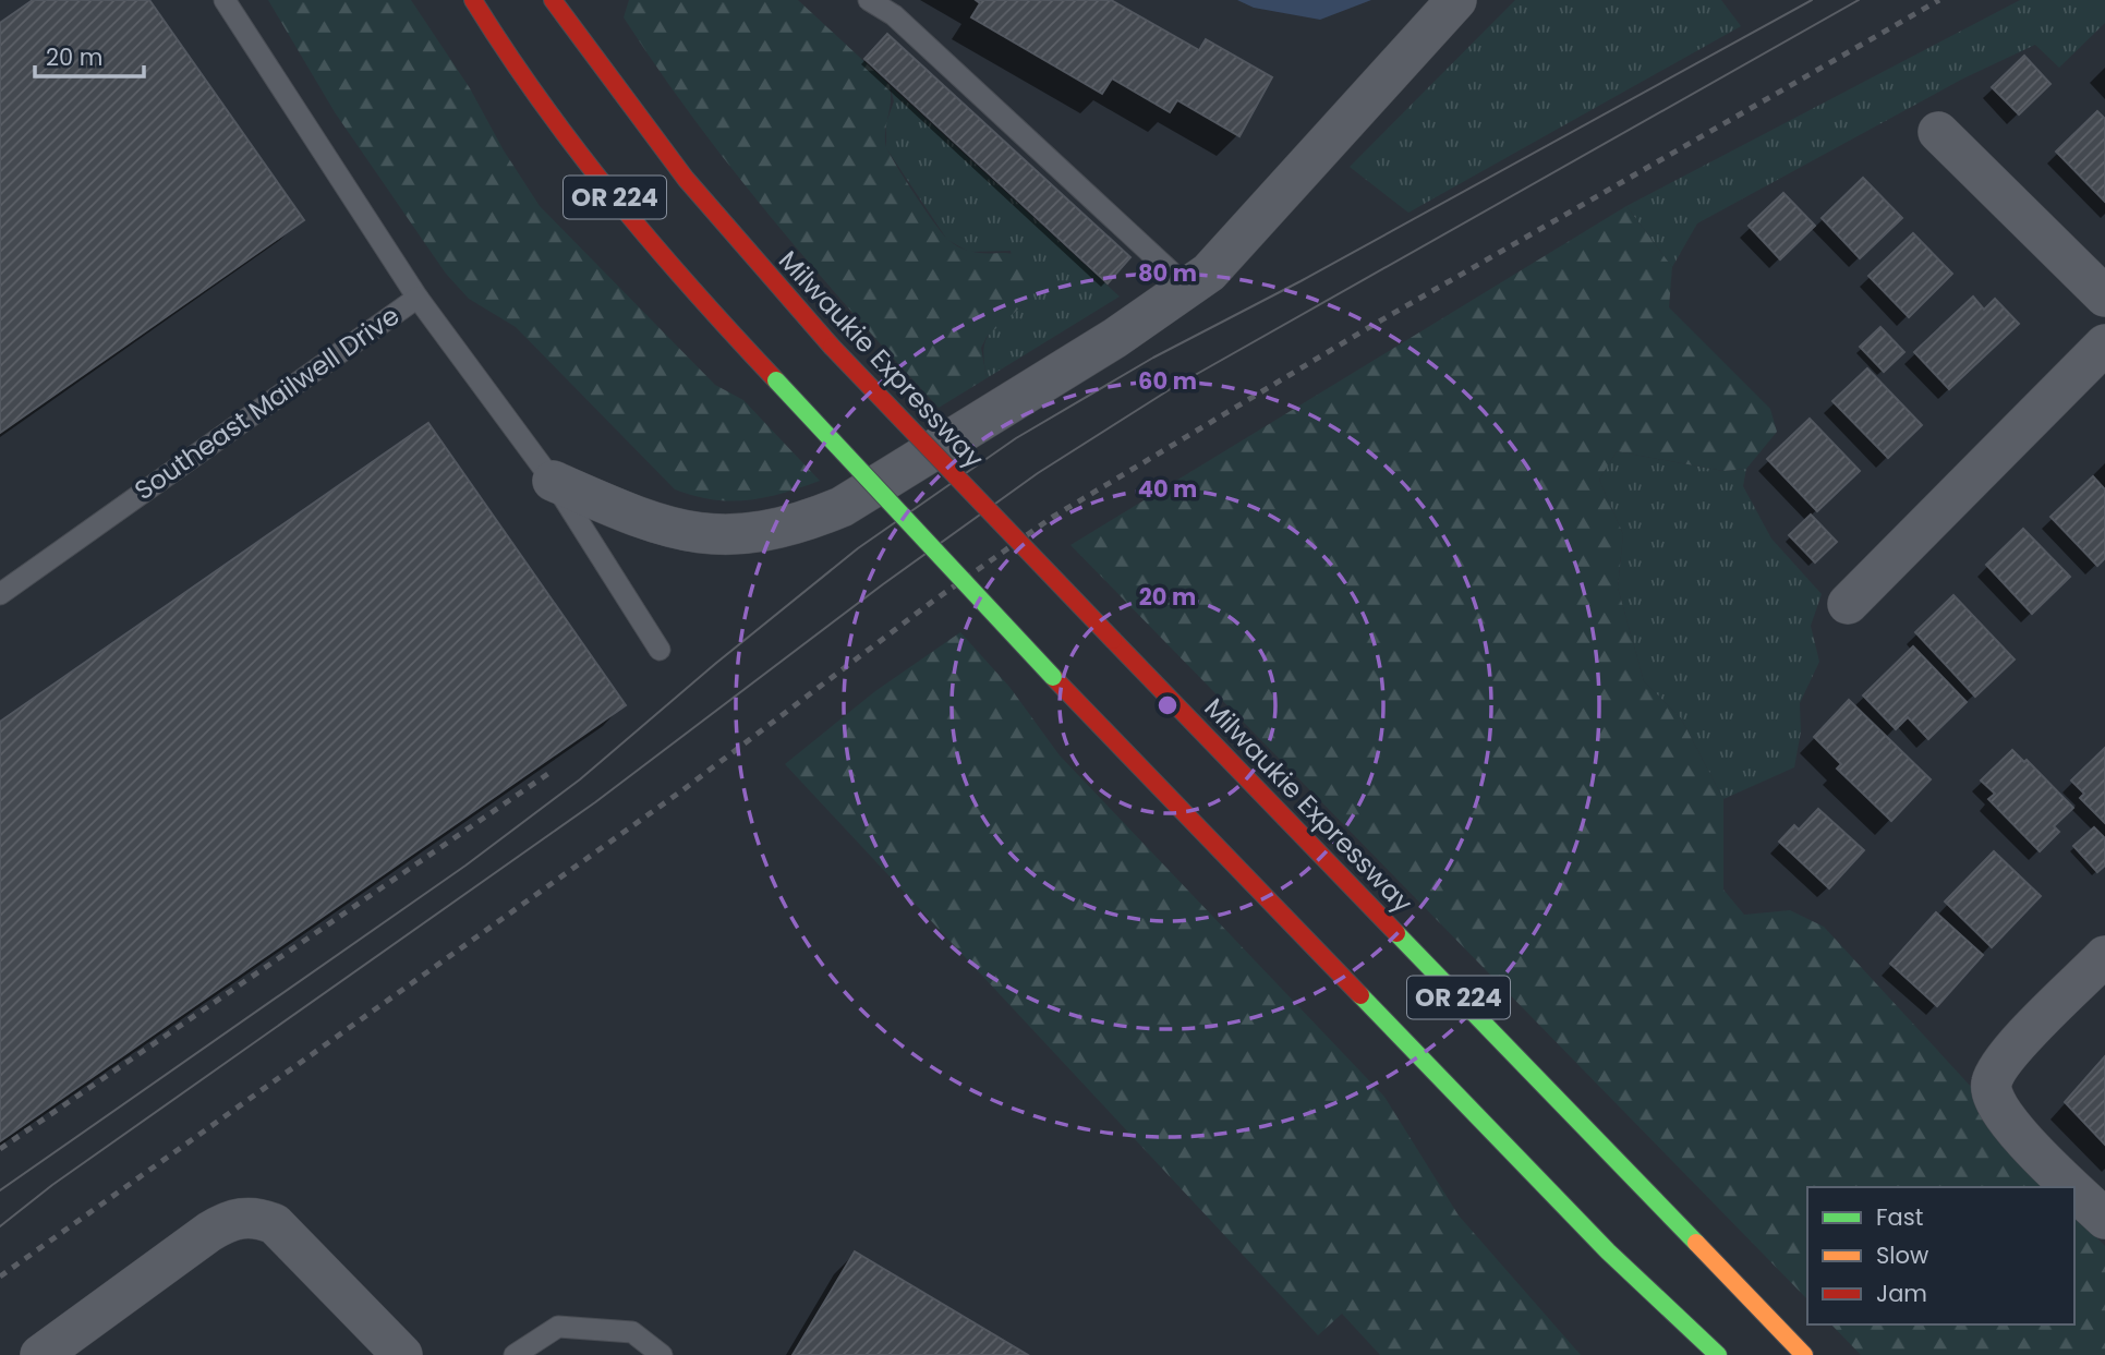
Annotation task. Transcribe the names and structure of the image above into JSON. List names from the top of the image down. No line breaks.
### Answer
{"streets":{"highway":["OR 224","Milwaukie Expressway"],"lane":["Southeast Mailwell Drive"]},"legend":["Fast","Slow","Jam"],"scale_bar":"20 m","rings":["80 m","60 m","40 m","20 m"]}
